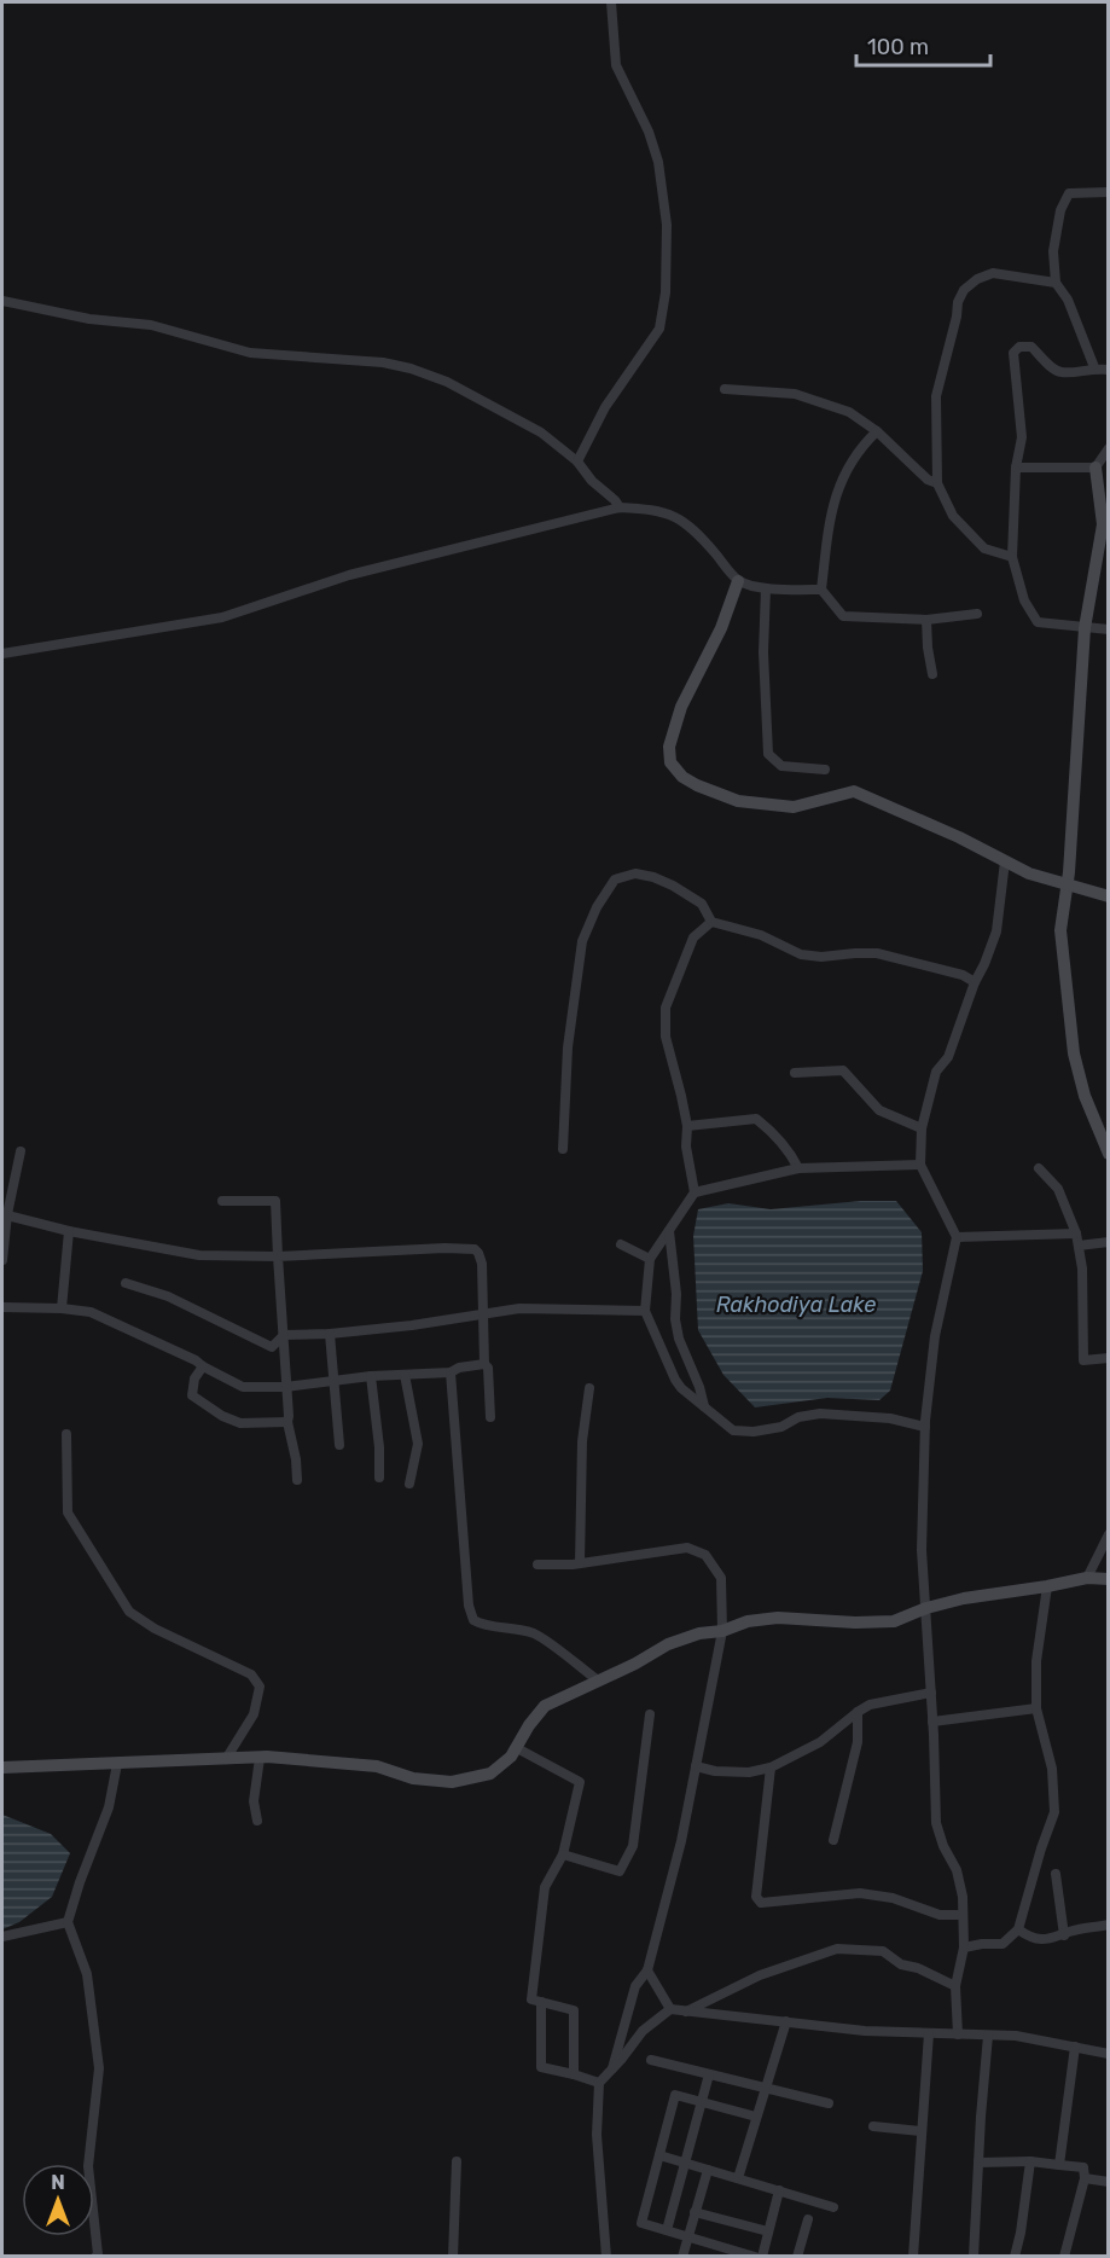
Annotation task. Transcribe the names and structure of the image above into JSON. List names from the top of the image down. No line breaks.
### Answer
{"water":["Rakhodiya Lake"],"scale_bar":"100 m","north":"top"}
